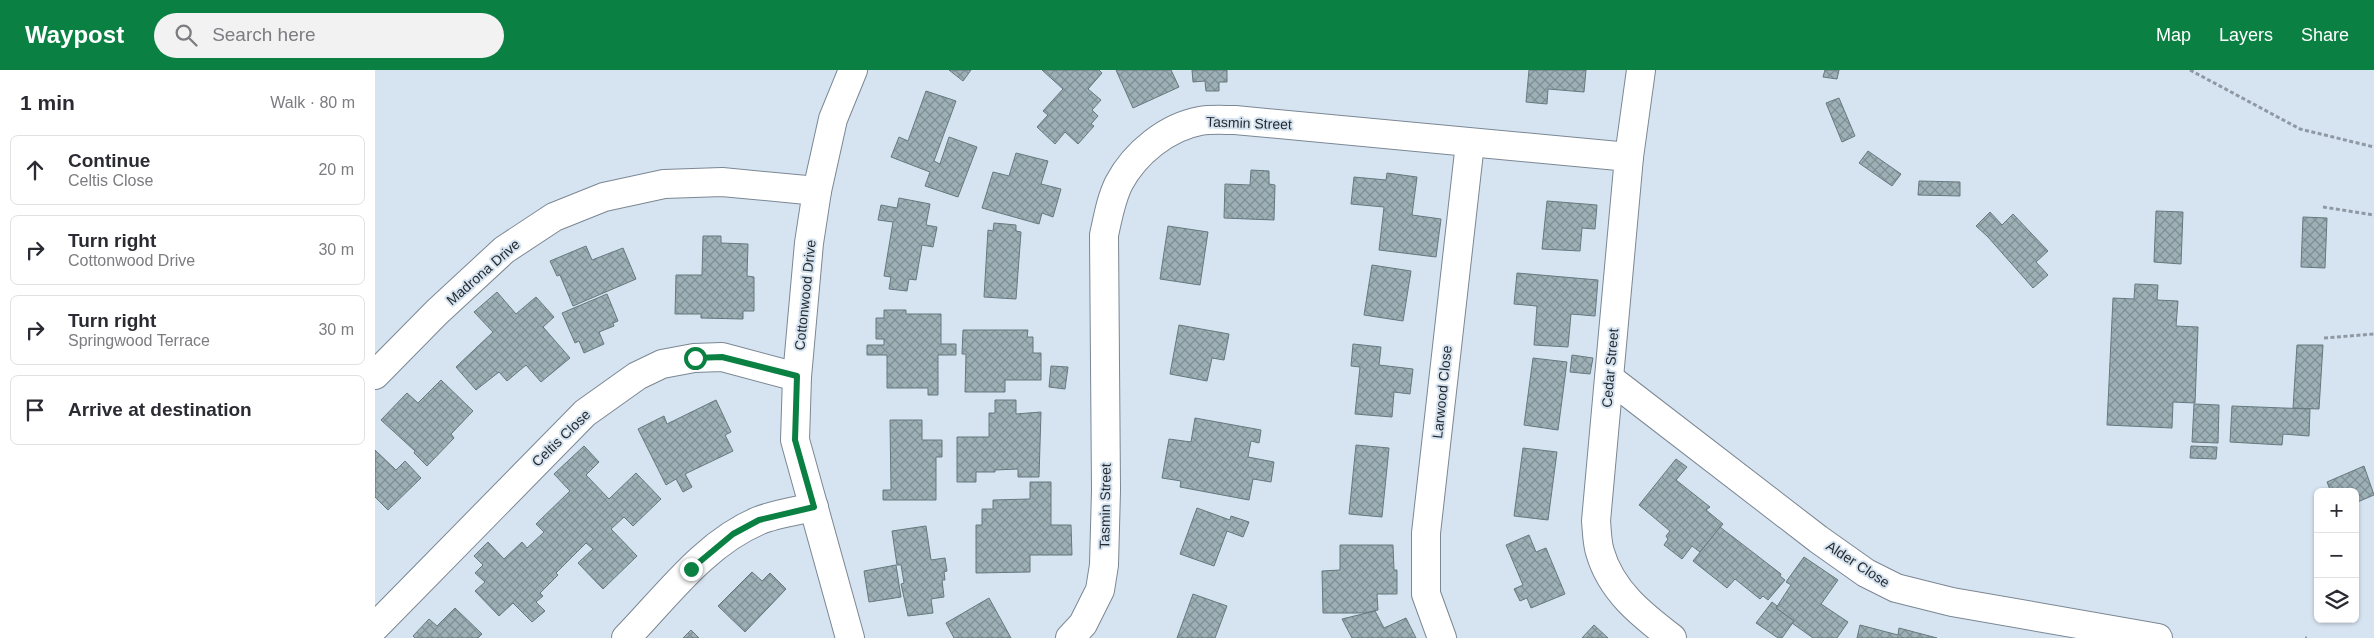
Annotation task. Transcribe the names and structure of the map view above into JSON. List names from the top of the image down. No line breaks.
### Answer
{"streets":{"street":["Tasmin Street","Madrona Drive","Cottonwood Drive","Cedar Street","Larwood Close","Celtis Close","Alder Close"]},"crossings":[["Tasmin Street","Cedar Street"],["Tasmin Street","Larwood Close"],["Madrona Drive","Cottonwood Drive"],["Cottonwood Drive","Celtis Close"],["Cedar Street","Alder Close"]],"page":{"header":"Waypost","search":"Search here","nav":["Map","Layers","Share"],"heading":["1 min","Walk · 80 m"],"list":[["Continue","Celtis Close","20 m"],["Turn right","Cottonwood Drive","30 m"],["Turn right","Springwood Terrace","30 m"],"Arrive at destination"],"map_buttons":["+","−"]}}
